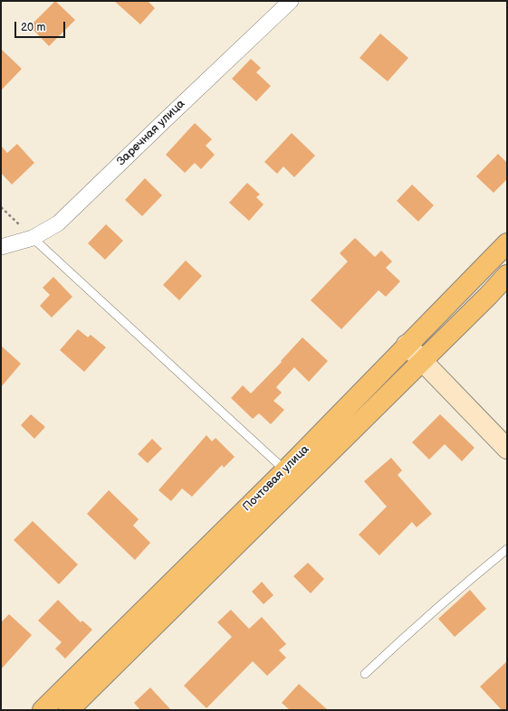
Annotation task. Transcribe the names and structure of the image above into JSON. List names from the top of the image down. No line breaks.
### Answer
{"streets":{"main road":["Почтовая улица"],"street":["Заречная улица"]},"scale_bar":"20 m"}
